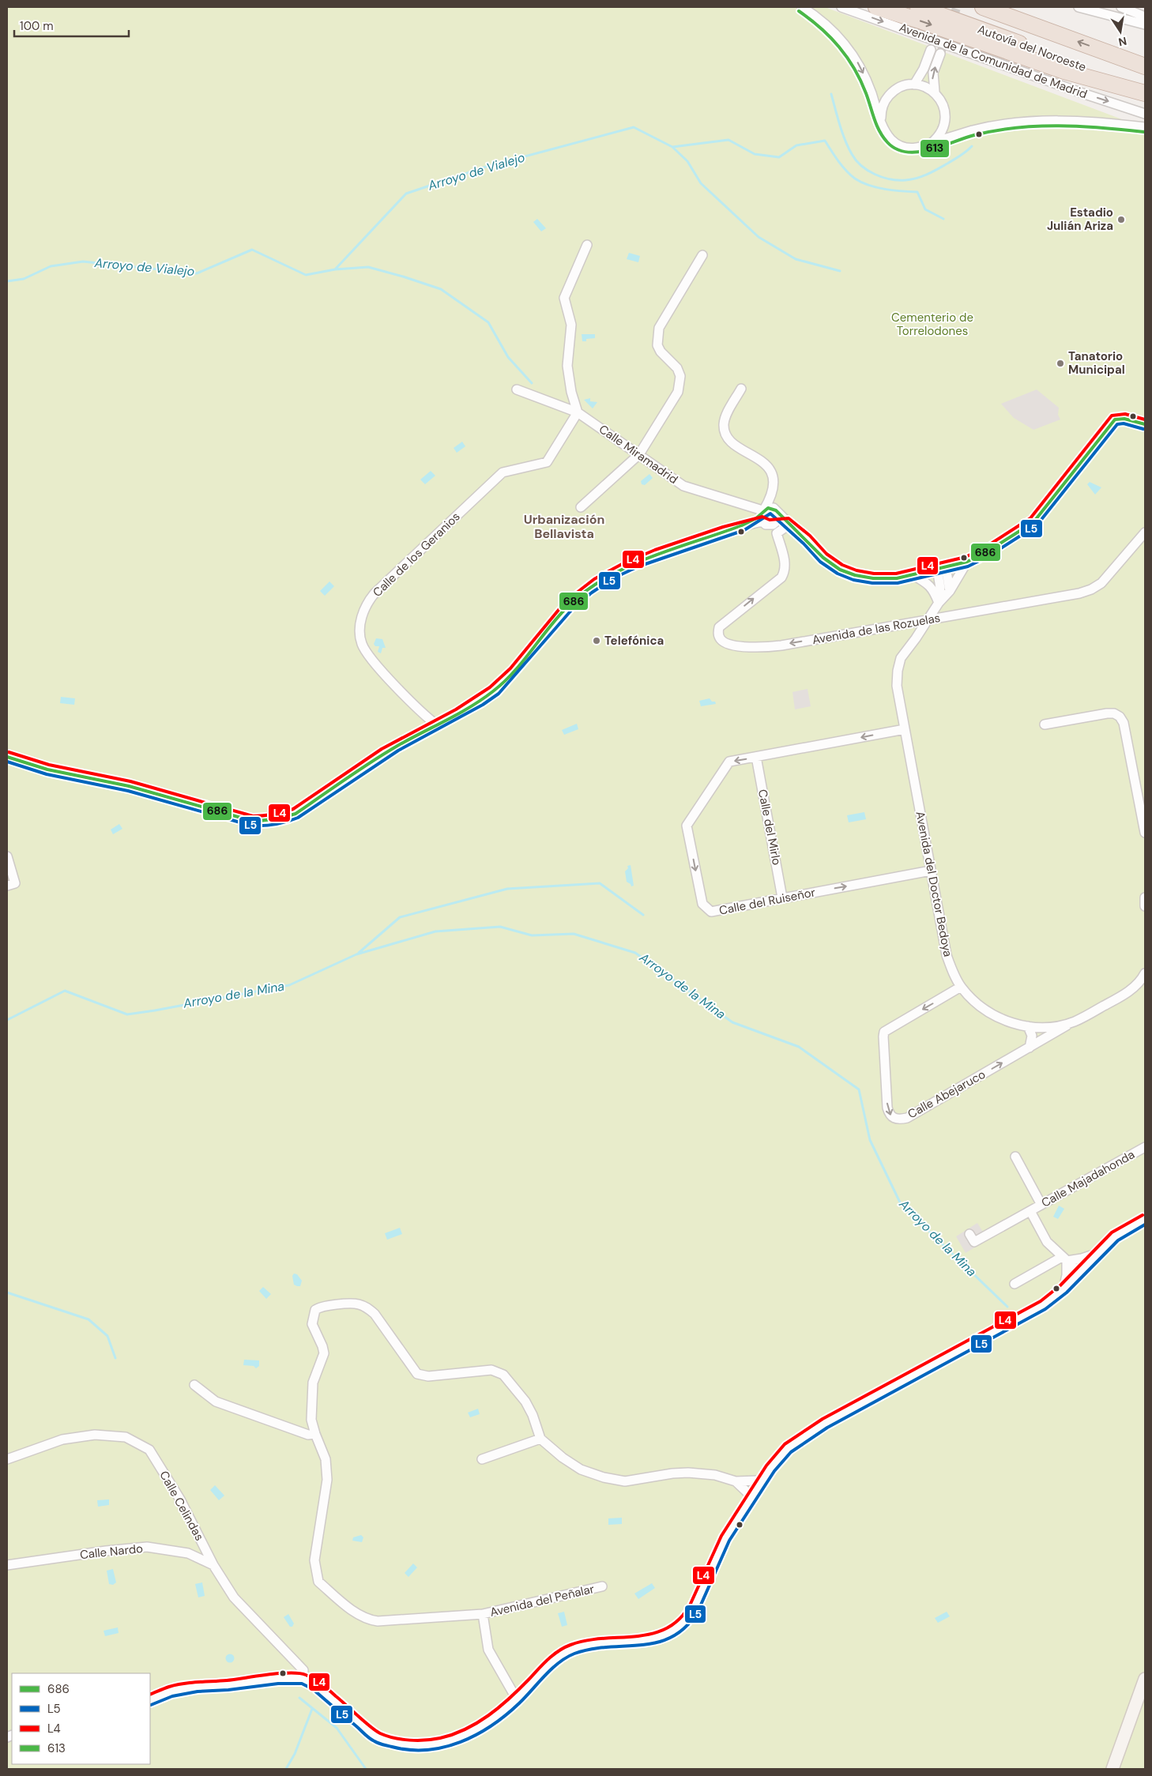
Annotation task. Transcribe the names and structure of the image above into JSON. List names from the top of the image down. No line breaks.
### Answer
{"streets":{"highway":["Autovía del Noroeste"],"street":["Avenida de la Comunidad de Madrid","Calle Miramadrid","Calle de los Geranios","Avenida de las Rozuelas","Calle del Mirlo","Avenida del Doctor Bedoya","Calle del Ruiseñor","Calle Abejaruco","Calle Majadahonda","Calle Celindas","Calle Nardo","Avenida del Peñalar"]},"crossings":[["Calle Miramadrid","Calle de los Geranios"],["Calle Miramadrid","Avenida de las Rozuelas"],["Avenida de las Rozuelas","Avenida del Doctor Bedoya"],["Calle del Mirlo","Calle del Ruiseñor"],["Avenida del Doctor Bedoya","Calle del Ruiseñor"],["Avenida del Doctor Bedoya","Calle Abejaruco"],["Calle Celindas","Calle Nardo"]],"districts":["Urbanización Bellavista"],"water":["Arroyo de Vialejo","Arroyo de la Mina"],"parks":["Cementerio de Torrelodones"],"places":["Estadio Julián Ariza","Tanatorio Municipal","Telefónica"],"lines":["transit line 613","transit line L4","transit line 686","transit line L5"],"legend":["686","L5","L4","613"],"scale_bar":"100 m","north":"bottom"}
